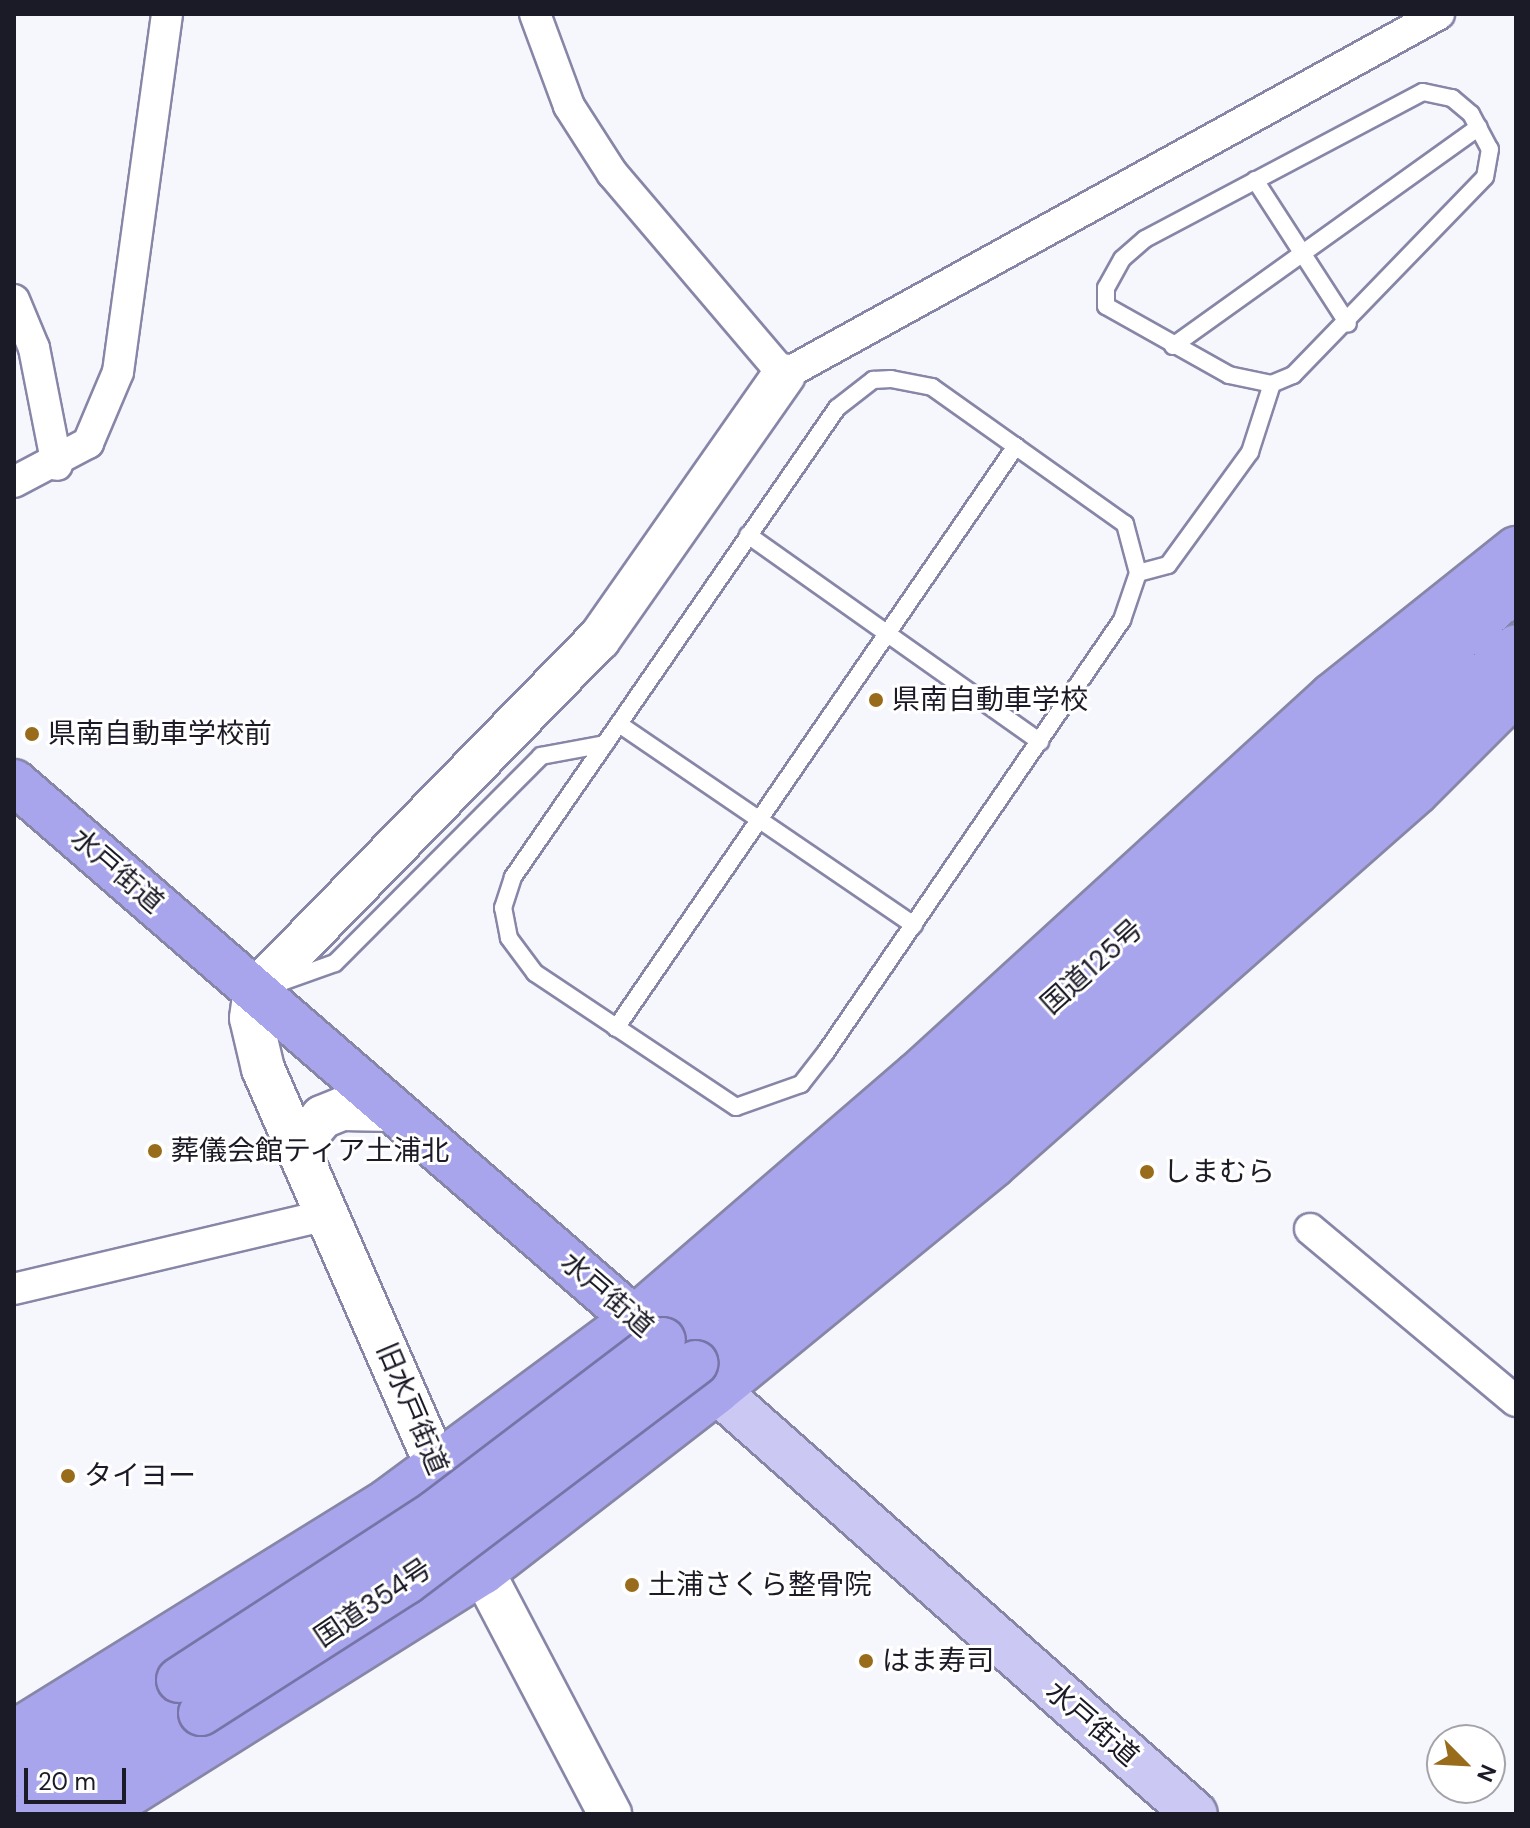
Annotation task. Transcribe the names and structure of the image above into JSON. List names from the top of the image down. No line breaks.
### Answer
{"streets":{"highway":["水戸街道","国道125号","国道354号"],"street":["旧水戸街道"]},"crossings":[["水戸街道","国道125号"],["水戸街道","旧水戸街道"],["水戸街道","国道354号"],["国道125号","国道354号"]],"places":["県南自動車学校","県南自動車学校前","葬儀会館ティア土浦北","しまむら","タイヨー","土浦さくら整骨院","はま寿司"],"scale_bar":"20 m","north":"bottom right"}
